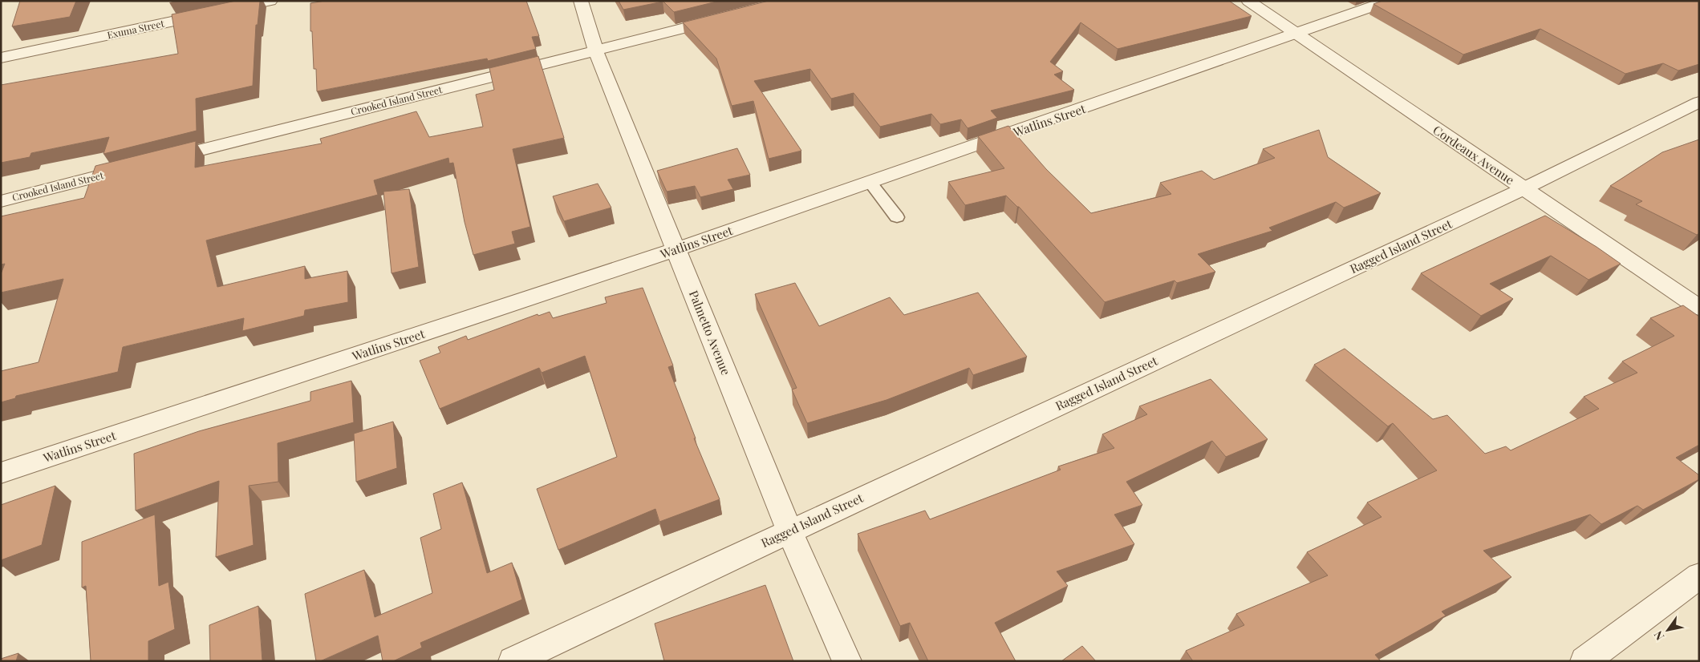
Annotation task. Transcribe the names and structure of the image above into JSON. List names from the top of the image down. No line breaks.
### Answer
{"streets":{"street":["Exuma Street","Crooked Island Street","Watlins Street","Cordeaux Avenue","Ragged Island Street","Palmetto Avenue"]},"crossings":[["Crooked Island Street","Palmetto Avenue"],["Watlins Street","Cordeaux Avenue"],["Watlins Street","Palmetto Avenue"],["Cordeaux Avenue","Ragged Island Street"],["Ragged Island Street","Palmetto Avenue"]],"north":"bottom left"}
